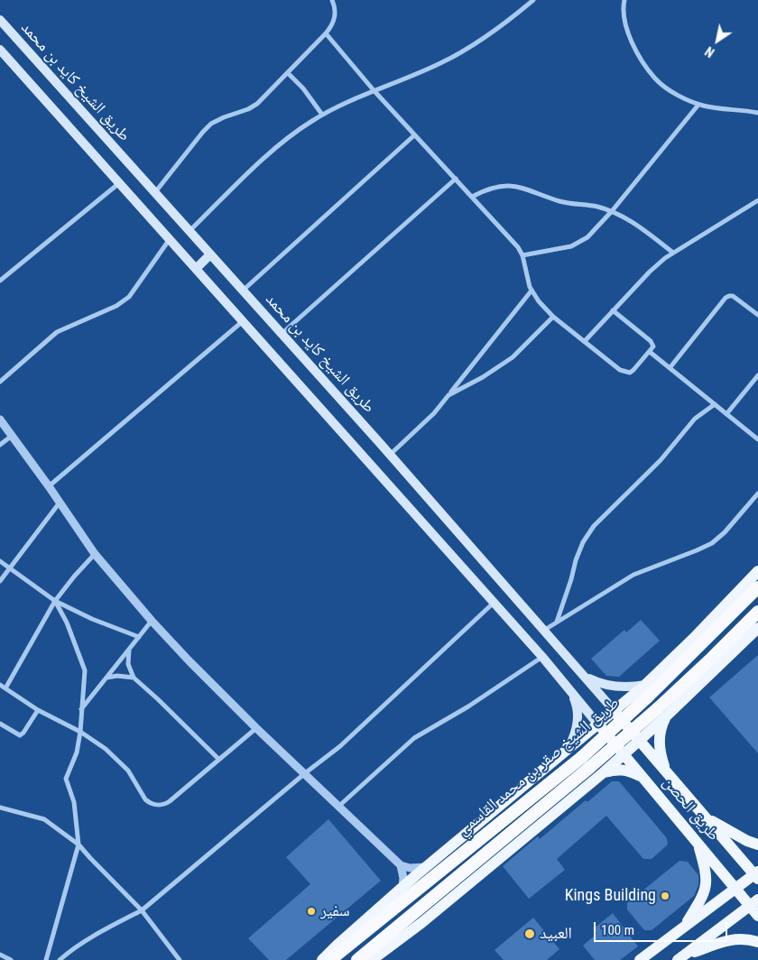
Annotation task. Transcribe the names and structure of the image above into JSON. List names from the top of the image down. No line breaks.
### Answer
{"streets":{"highway":["طريق الشيخ صقر بن محمد القاسمي"],"main road":["طريق الشيخ كايد بن محمد","طريق الحصن"]},"crossings":[["طريق الشيخ كايد بن محمد","طريق الحصن"]],"places":["Kings Building","سفير","العبيد"],"scale_bar":"100 m","north":"bottom left"}
